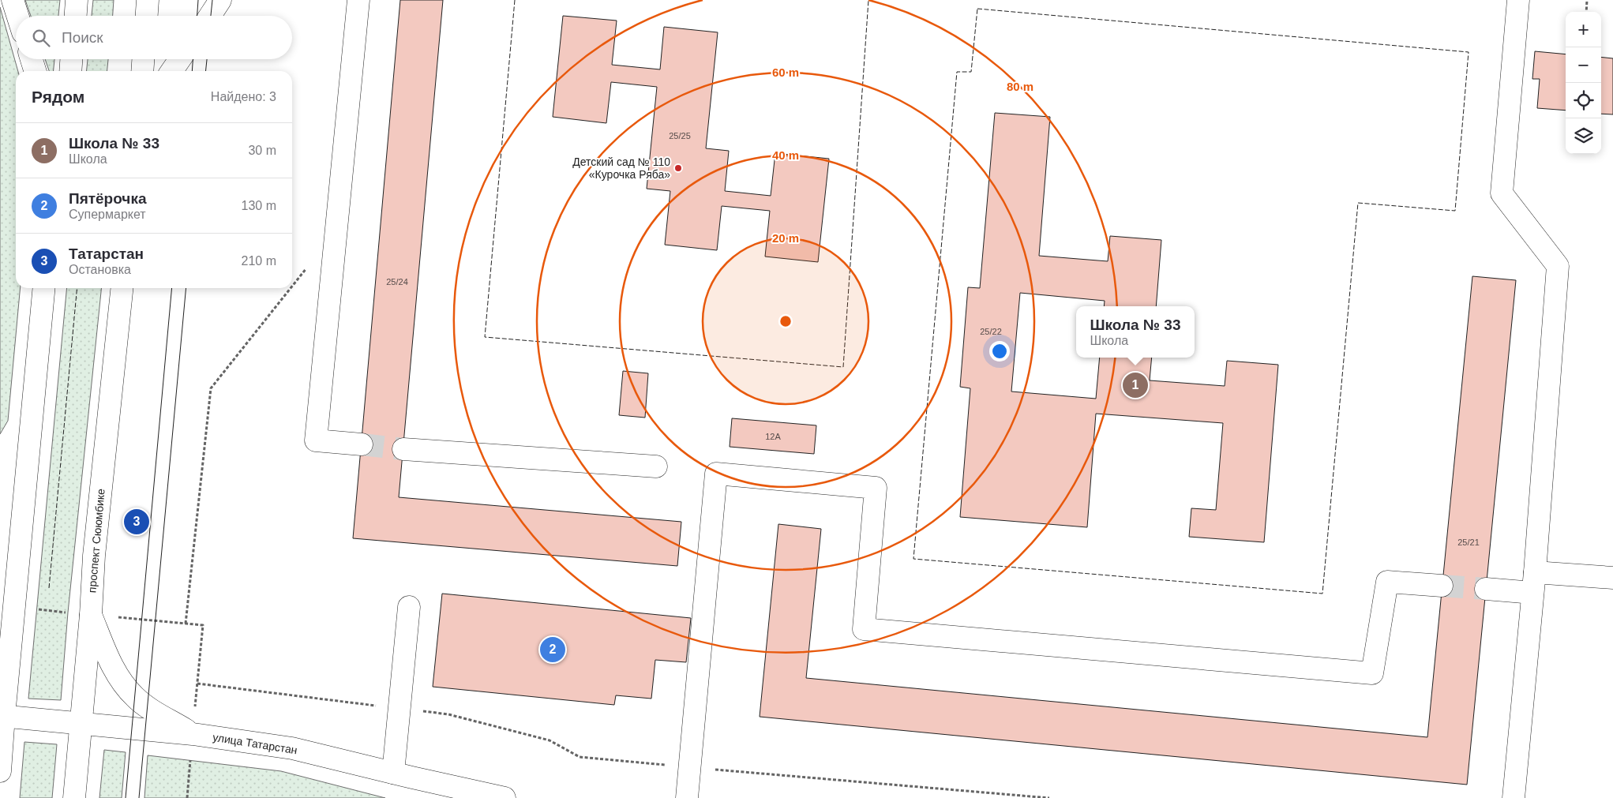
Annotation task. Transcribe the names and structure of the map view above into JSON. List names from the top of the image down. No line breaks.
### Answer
{"streets":{"main road":["проспект Сююмбике","улица Татарстан"]},"crossings":[["проспект Сююмбике","улица Татарстан"]],"places":["Детский сад № 110 «Курочка Ряба»"],"house_numbers":["25/25","25/24","25/22","12А","25/21"],"page":{"map_buttons":["+","−"],"search":"Поиск","heading":["Рядом","Найдено: 3"],"list":[{"mark":"1","name":"Школа № 33","note":"Школа","value":"30 m"},{"mark":"2","name":"Пятёрочка","note":"Супермаркет","value":"130 m"},{"mark":"3","name":"Татарстан","note":"Остановка","value":"210 m"}],"popup":["Школа № 33","Школа"],"pins":["1","3","2"]},"rings":["60 m","80 m","40 m","20 m"]}
